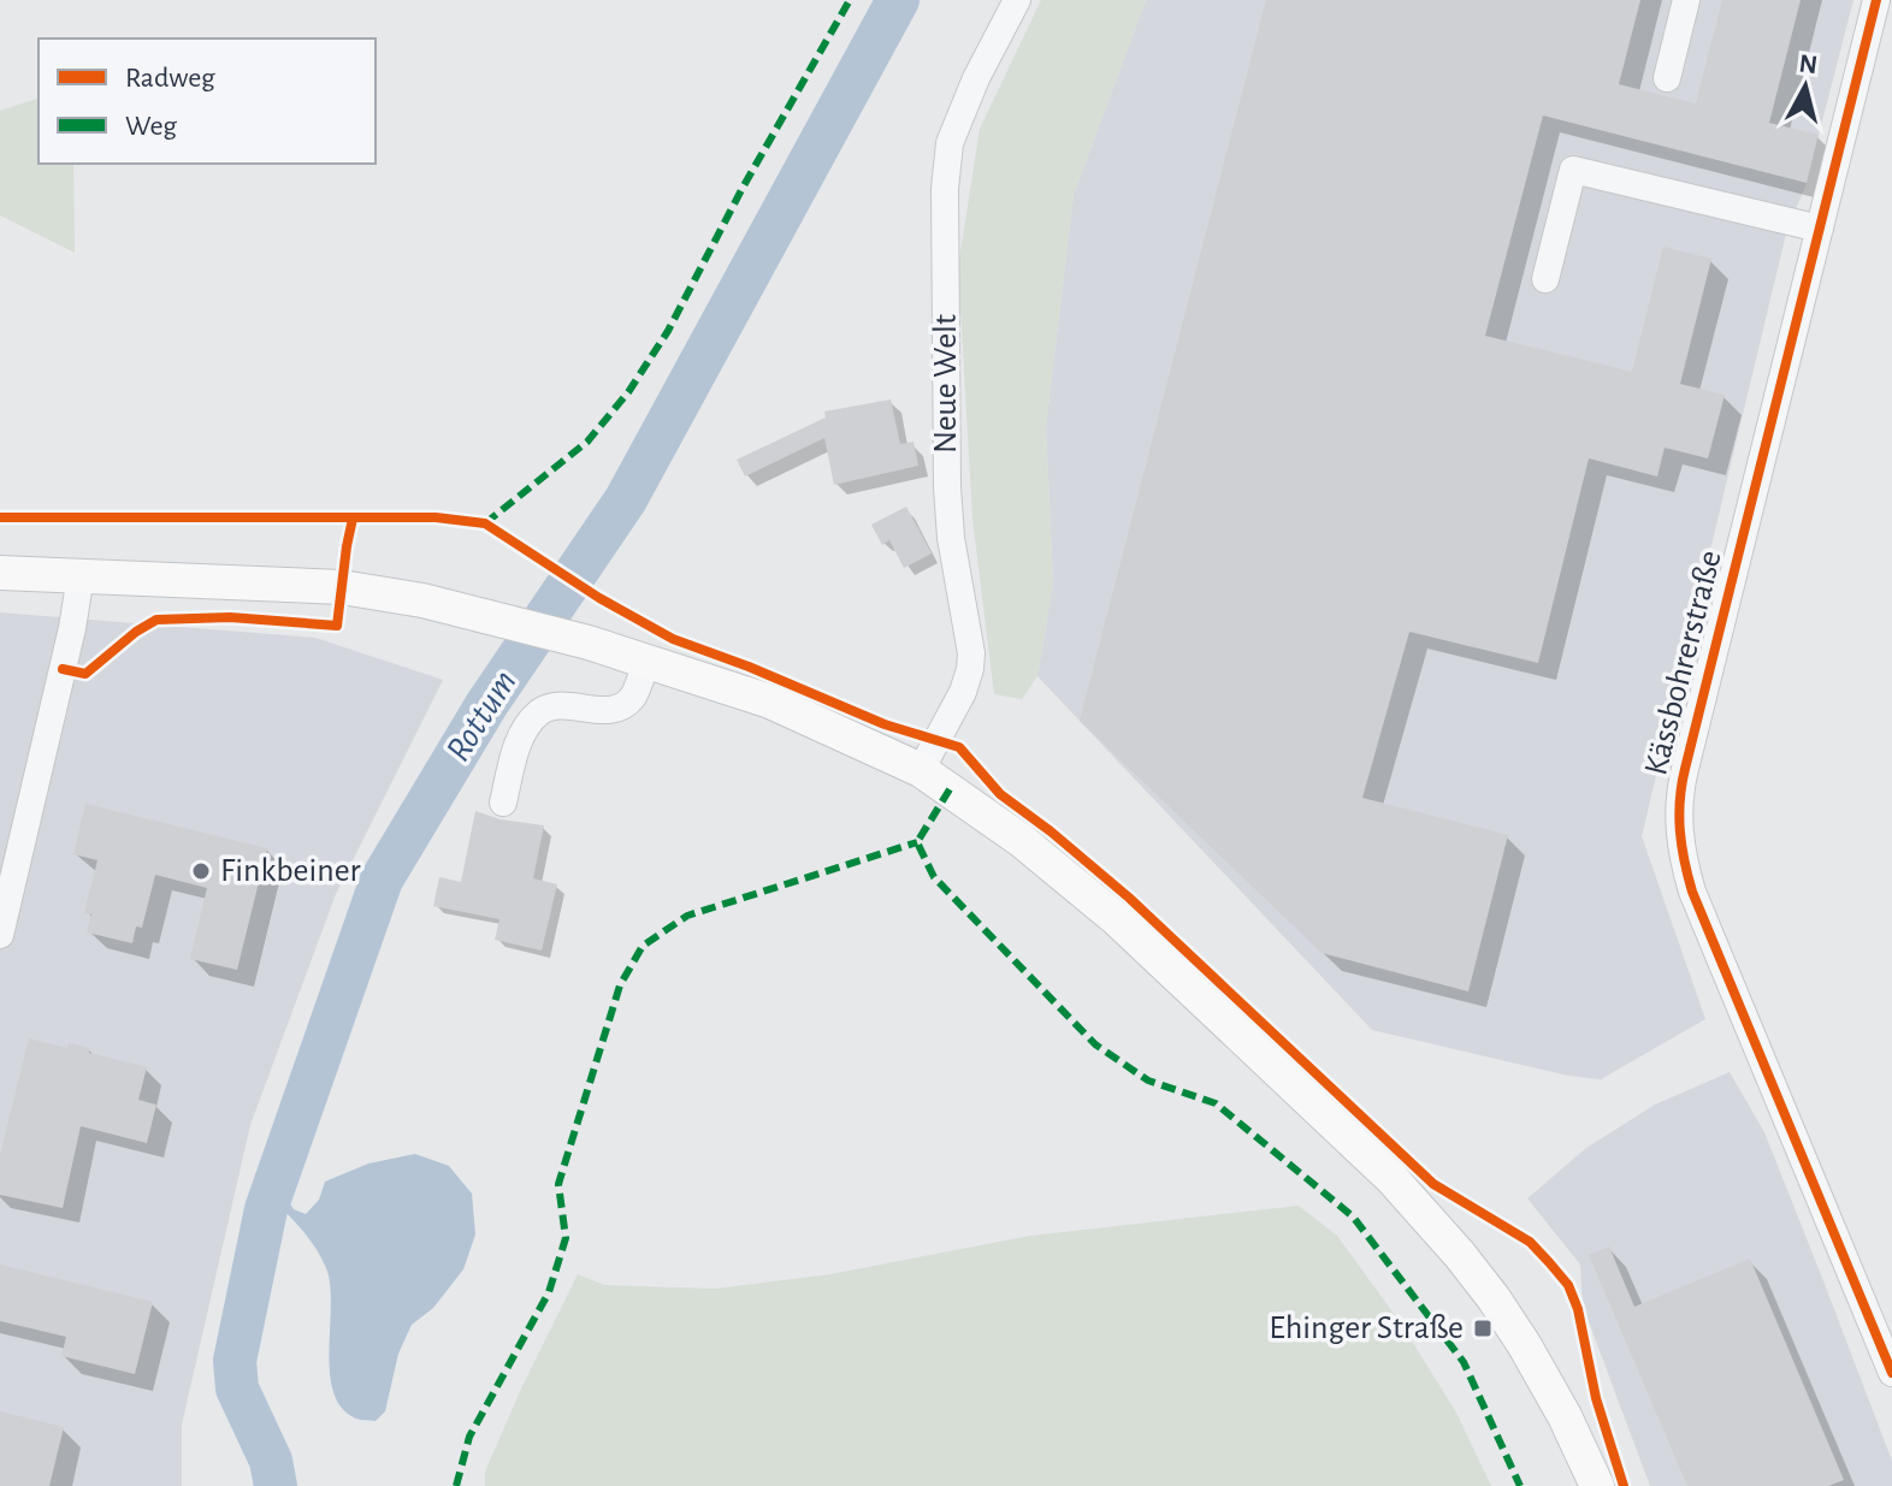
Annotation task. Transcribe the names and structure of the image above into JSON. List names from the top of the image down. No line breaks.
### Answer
{"streets":{"street":["Neue Welt","Kässbohrerstraße"]},"water":["Rottum"],"places":{"other":["Finkbeiner"],"transit":["Ehinger Straße"]},"legend":["Radweg","Weg"],"north":"top"}
